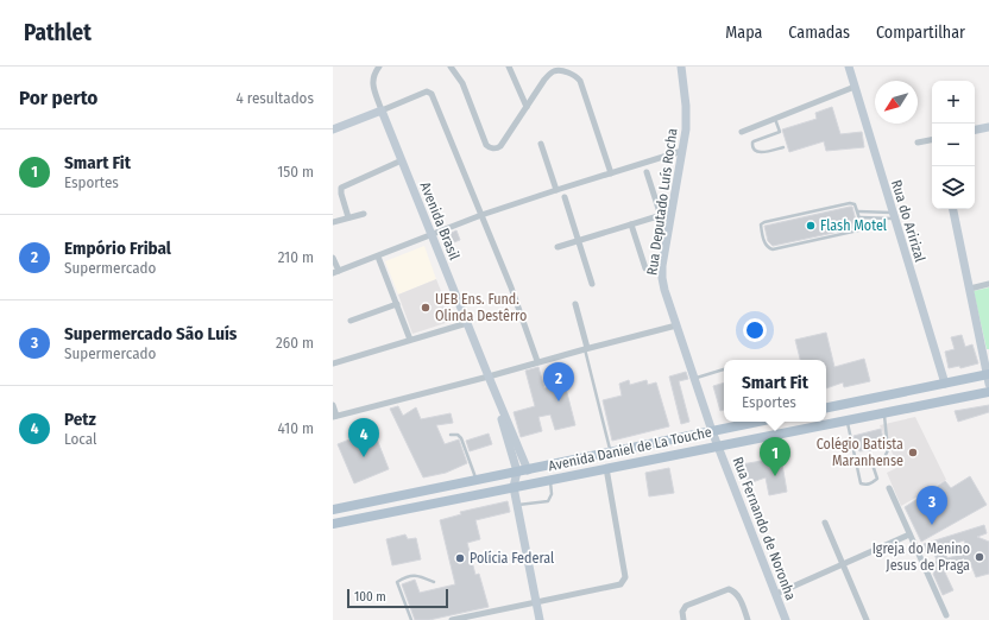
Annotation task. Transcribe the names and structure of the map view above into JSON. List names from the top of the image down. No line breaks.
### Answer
{"streets":{"main road":["Avenida Daniel de La Touche"],"street":["Rua Deputado Luís Rocha","Avenida Brasil","Rua do Aririzal","Rua Fernando de Noronha"]},"crossings":[["Rua Deputado Luís Rocha","Avenida Daniel de La Touche"],["Rua Deputado Luís Rocha","Rua Fernando de Noronha"],["Avenida Brasil","Avenida Daniel de La Touche"],["Avenida Daniel de La Touche","Rua Fernando de Noronha"]],"places":["Flash Motel","UEB Ens. Fund. Olinda Destêrro","Colégio Batista Maranhense","Igreja do Menino Jesus de Praga","Polícia Federal"],"scale_bar":"100 m","north":"bottom left","page":{"header":"Pathlet","nav":["Mapa","Camadas","Compartilhar"],"heading":["Por perto","4 resultados"],"map_buttons":["+","−"],"list":[{"mark":"1","name":"Smart Fit","note":"Esportes","value":"150 m"},{"mark":"2","name":"Empório Fribal","note":"Supermercado","value":"210 m"},{"mark":"3","name":"Supermercado São Luís","note":"Supermercado","value":"260 m"},{"mark":"4","name":"Petz","note":"Local","value":"410 m"}],"popup":["Smart Fit","Esportes"],"pins":["2","4","1","3"],"scale":"100 m"}}
